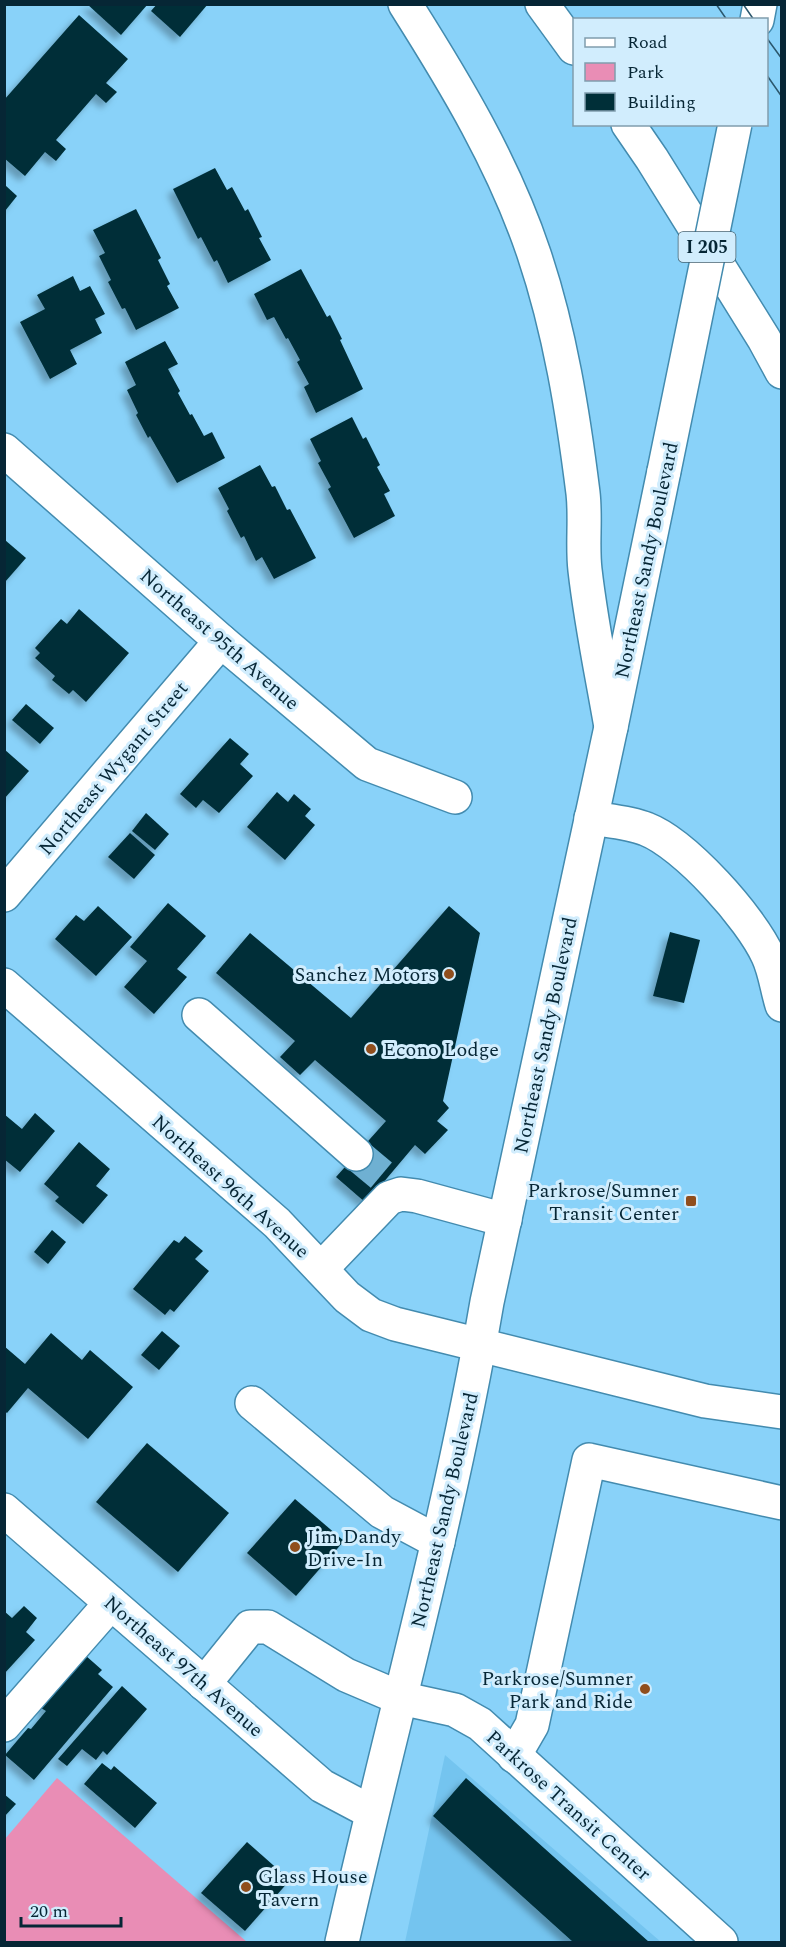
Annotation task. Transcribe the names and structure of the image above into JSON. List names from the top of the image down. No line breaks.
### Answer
{"streets":{"main road":["I 205","Northeast Sandy Boulevard","Northeast 95th Avenue","Northeast Wygant Street","Northeast 96th Avenue","Northeast 97th Avenue","Parkrose Transit Center"]},"crossings":[["Northeast Sandy Boulevard","Northeast 96th Avenue"],["Northeast Sandy Boulevard","Northeast 97th Avenue"],["Northeast Sandy Boulevard","Parkrose Transit Center"],["Northeast 95th Avenue","Northeast Wygant Street"],["Northeast 97th Avenue","Parkrose Transit Center"]],"places":{"other":["Sanchez Motors","Econo Lodge","Jim Dandy Drive-In","Parkrose/Sumner Park and Ride","Glass House Tavern"],"transit":["Parkrose/Sumner Transit Center"]},"legend":["Road","Park","Building"],"scale_bar":"20 m"}
